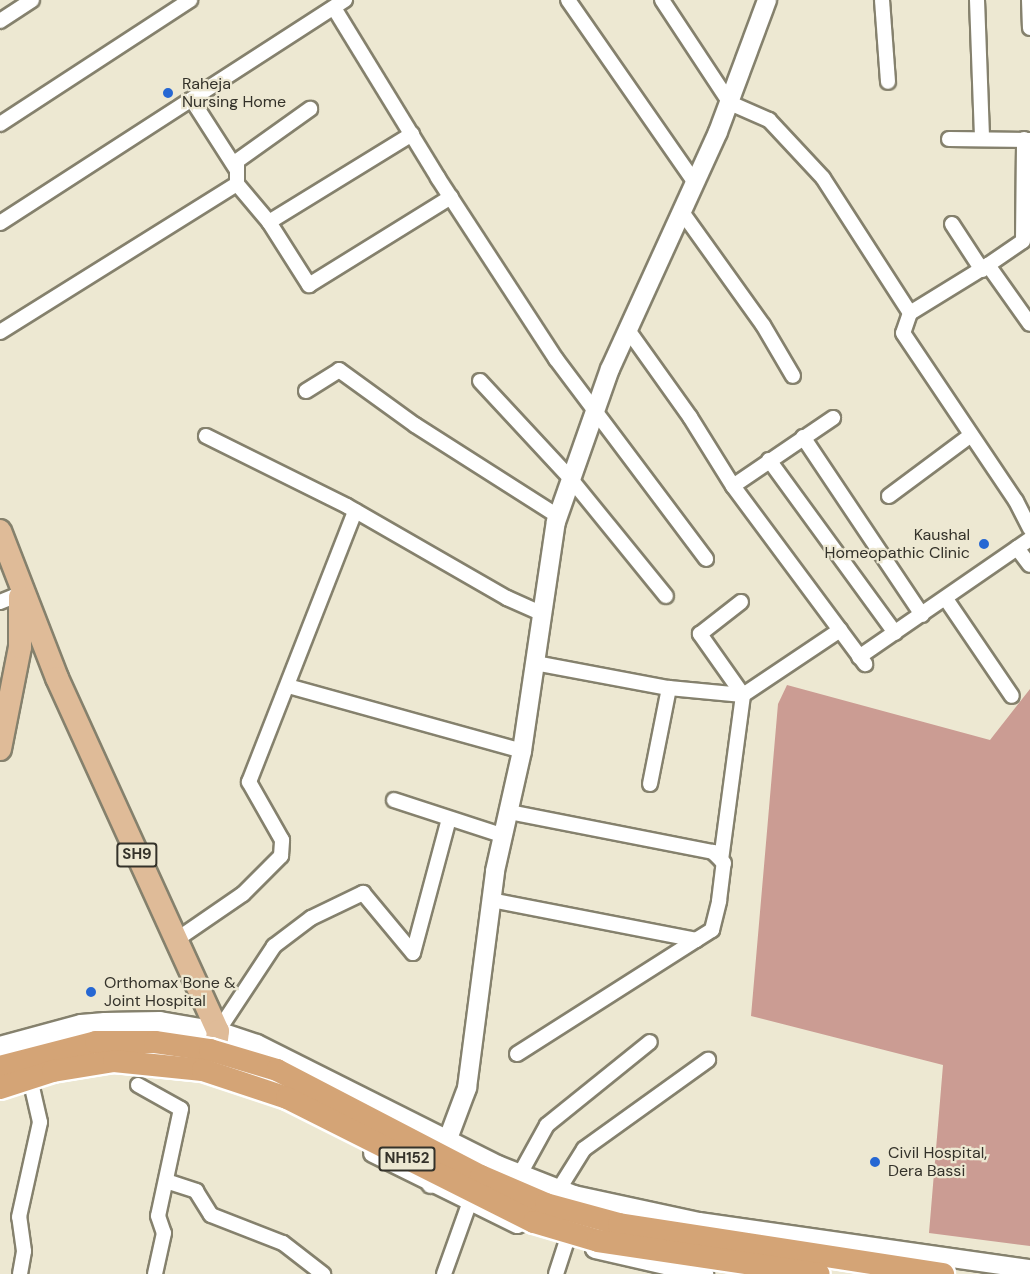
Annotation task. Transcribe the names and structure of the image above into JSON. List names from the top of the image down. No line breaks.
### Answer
{"streets":{"highway":["NH152"],"main road":["SH9"]},"places":["Raheja Nursing Home","Kaushal Homeopathic Clinic","Orthomax Bone & Joint Hospital","Civil Hospital, Dera Bassi"]}
